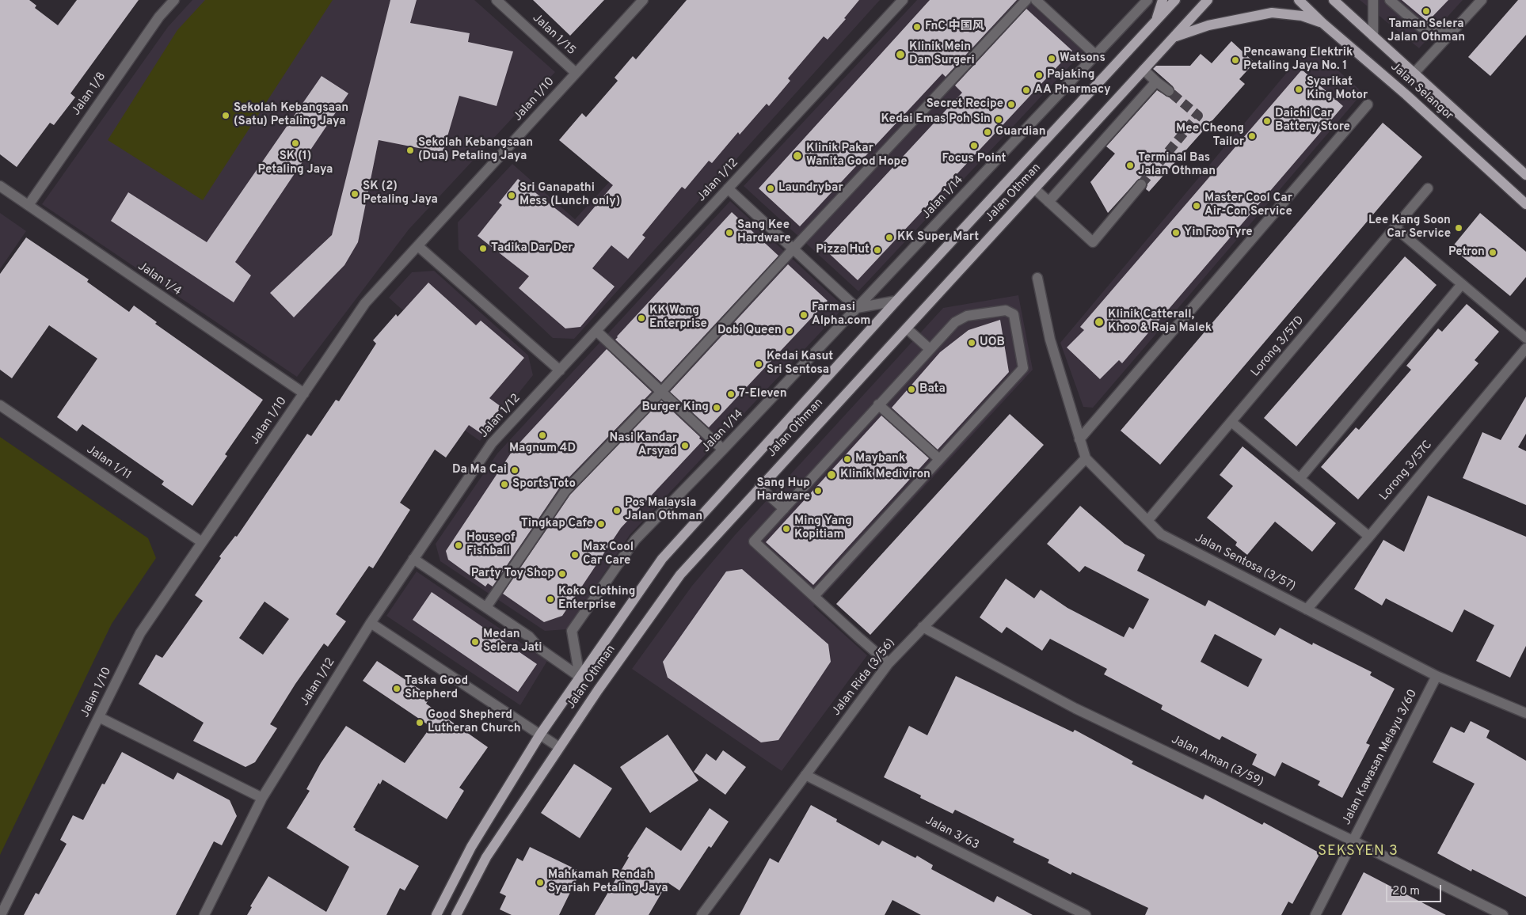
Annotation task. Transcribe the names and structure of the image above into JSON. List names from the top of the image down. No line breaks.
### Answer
{"streets":{"main road":["Jalan Selangor","Jalan Othman"],"street":["Jalan 1/15","Jalan 1/8","Jalan 1/10","Jalan 1/12","Jalan 1/14","Jalan 1/4","Lorong 3/57D","Jalan 1/11","Lorong 3/57C","Jalan Sentosa (3/57)","Jalan Rida (3/56)","Jalan Kawasan Melayu 3/60","Jalan Aman (3/59)","Jalan 3/63"]},"crossings":[["Jalan 1/15","Jalan 1/10"],["Jalan 1/8","Jalan 1/4"],["Jalan 1/10","Jalan 1/4"],["Jalan 1/10","Jalan 1/11"],["Jalan Othman","Jalan 1/14"],["Lorong 3/57D","Jalan Sentosa (3/57)"],["Lorong 3/57C","Jalan Sentosa (3/57)"],["Jalan Sentosa (3/57)","Jalan Rida (3/56)"],["Jalan Sentosa (3/57)","Jalan Kawasan Melayu 3/60"],["Jalan Rida (3/56)","Jalan Aman (3/59)"],["Jalan Rida (3/56)","Jalan 3/63"],["Jalan Kawasan Melayu 3/60","Jalan Aman (3/59)"]],"districts":["SEKSYEN 3"],"places":["Taman Selera Jalan Othman","FnC 中国风","Klinik Mein Dan Surgeri","Watsons","Pencawang Elektrik Petaling Jaya No. 1","Pajaking","Syarikat King Motor","AA Pharmacy","Secret Recipe","Sekolah Kebangsaan (Satu) Petaling Jaya","Kedai Emas Poh Sin","Daichi Car Battery Store","Guardian","Mee Cheong Tailor","SK (1) Petaling Jaya","Focus Point","Sekolah Kebangsaan (Dua) Petaling Jaya","Klinik Pakar Wanita Good Hope","Terminal Bas Jalan Othman","Laundrybar","SK (2) Petaling Jaya","Sri Ganapathi Mess (Lunch only)","Master Cool Car Air-Con Service","Lee Kang Soon Car Service","Sang Kee Hardware","Yin Foo Tyre","KK Super Mart","Tadika Dar Der","Pizza Hut","Petron","Farmasi Alpha.com","KK Wong Enterprise","Klinik Catterall, Khoo & Raja Malek","Dobi Queen","UOB","Kedai Kasut Sri Sentosa","Bata","7-Eleven","Burger King","Magnum 4D","Nasi Kandar Arsyad","Maybank","Da Ma Cai","Klinik Mediviron","Sports Toto","Sang Hup Hardware","Pos Malaysia Jalan Othman","Tingkap Cafe","Ming Yang Kopitiam","House of Fishball","Max Cool Car Care","Party Toy Shop","Koko Clothing Enterprise","Medan Selera Jati","Taska Good Shepherd","Good Shepherd Lutheran Church","Mahkamah Rendah Syariah Petaling Jaya"],"scale_bar":"20 m"}
